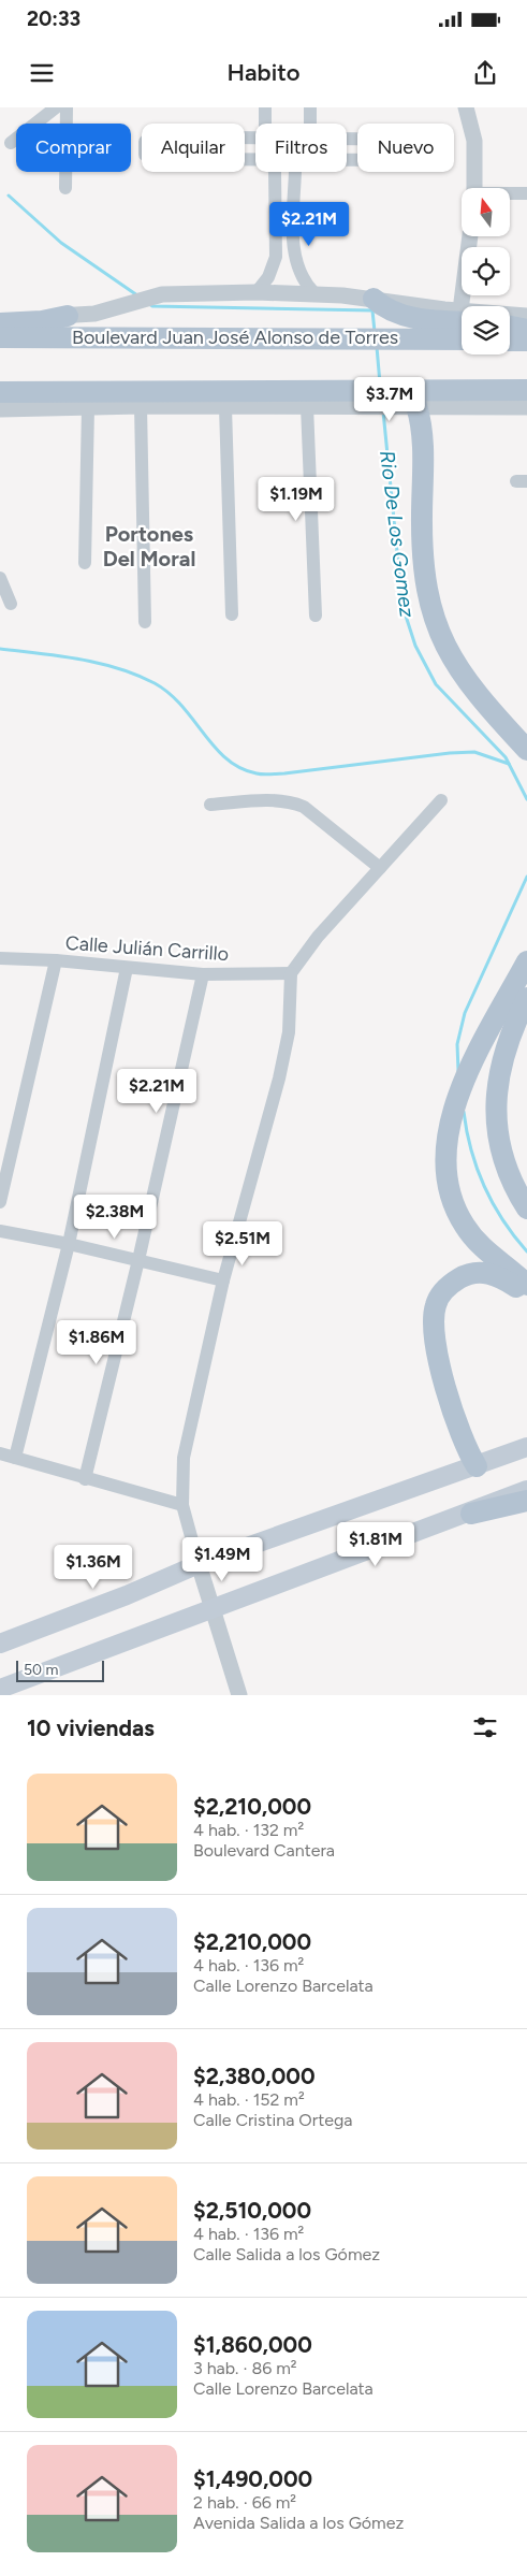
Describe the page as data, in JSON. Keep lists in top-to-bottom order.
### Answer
{
  "streets": {
    "main road": ["Boulevard Juan José Alonso de Torres"],
    "street": ["Calle Julián Carrillo"]
  },
  "districts": ["Portones Del Moral"],
  "water": ["Rio De Los Gomez"],
  "scale_bar": "50 m",
  "north": "top",
  "page": {
    "status": "20:33",
    "header": "Habito",
    "chip": [
      "Comprar",
      "Alquilar",
      "Filtros",
      "Nuevo"
    ],
    "price": [
      "$2.21M",
      "$3.7M",
      "$1.19M",
      "$2.21M",
      "$2.38M",
      "$2.51M",
      "$1.86M",
      "$1.81M",
      "$1.49M",
      "$1.36M"
    ],
    "scale": "50 m",
    "heading": "10 viviendas",
    "list": [
      {
        "name": "$2,210,000",
        "note": "4 hab. · 132 m² · Boulevard Cantera"
      },
      {
        "name": "$2,210,000",
        "note": "4 hab. · 136 m² · Calle Lorenzo Barcelata"
      },
      {
        "name": "$2,380,000",
        "note": "4 hab. · 152 m² · Calle Cristina Ortega"
      },
      {
        "name": "$2,510,000",
        "note": "4 hab. · 136 m² · Calle Salida a los Gómez"
      },
      {
        "name": "$1,860,000",
        "note": "3 hab. · 86 m² · Calle Lorenzo Barcelata"
      },
      {
        "name": "$1,490,000",
        "note": "2 hab. · 66 m² · Avenida Salida a los Gómez"
      }
    ]
  }
}
